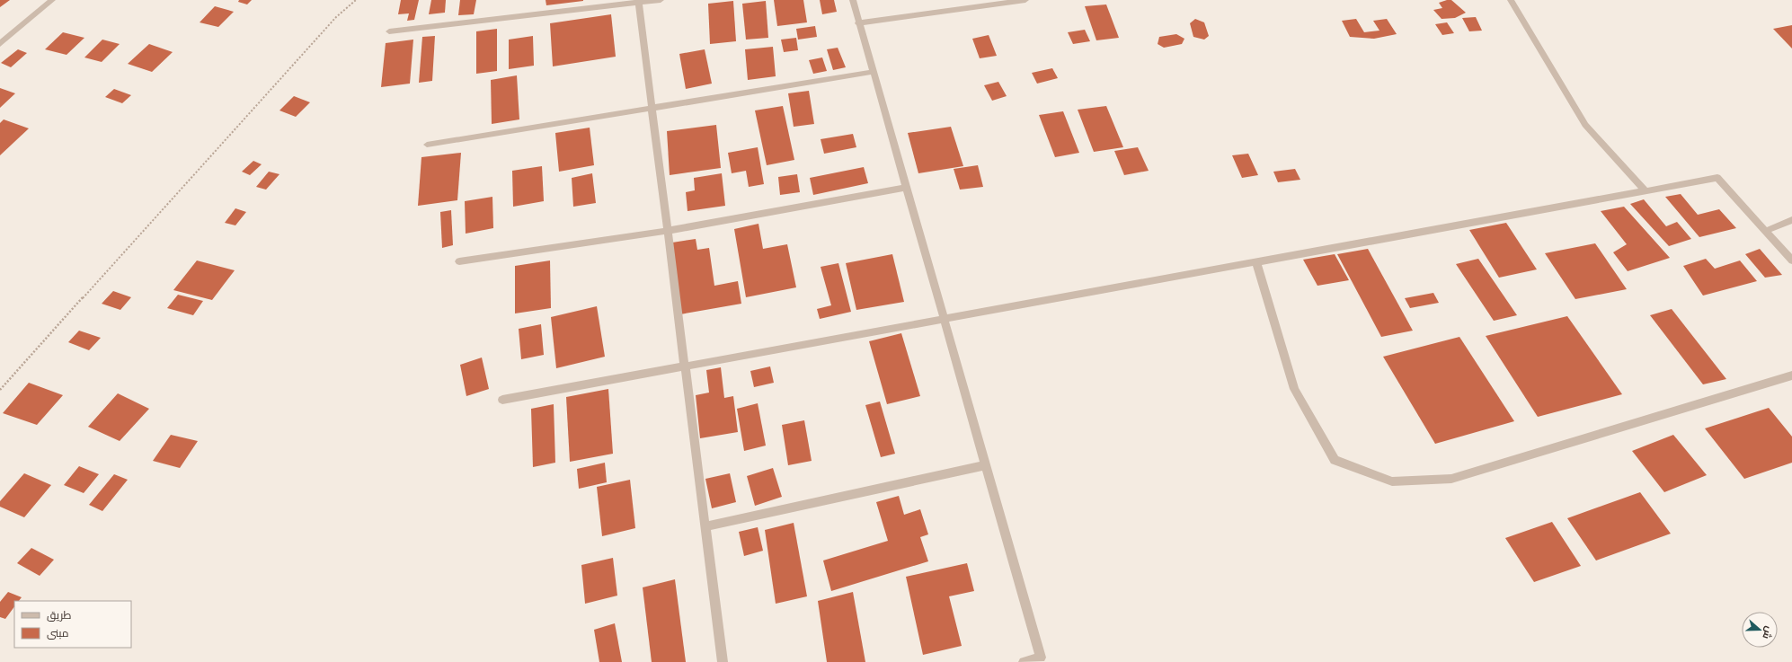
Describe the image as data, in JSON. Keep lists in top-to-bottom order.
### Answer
{
  "legend": ["طريق", "مبنى"],
  "north": "right"
}
